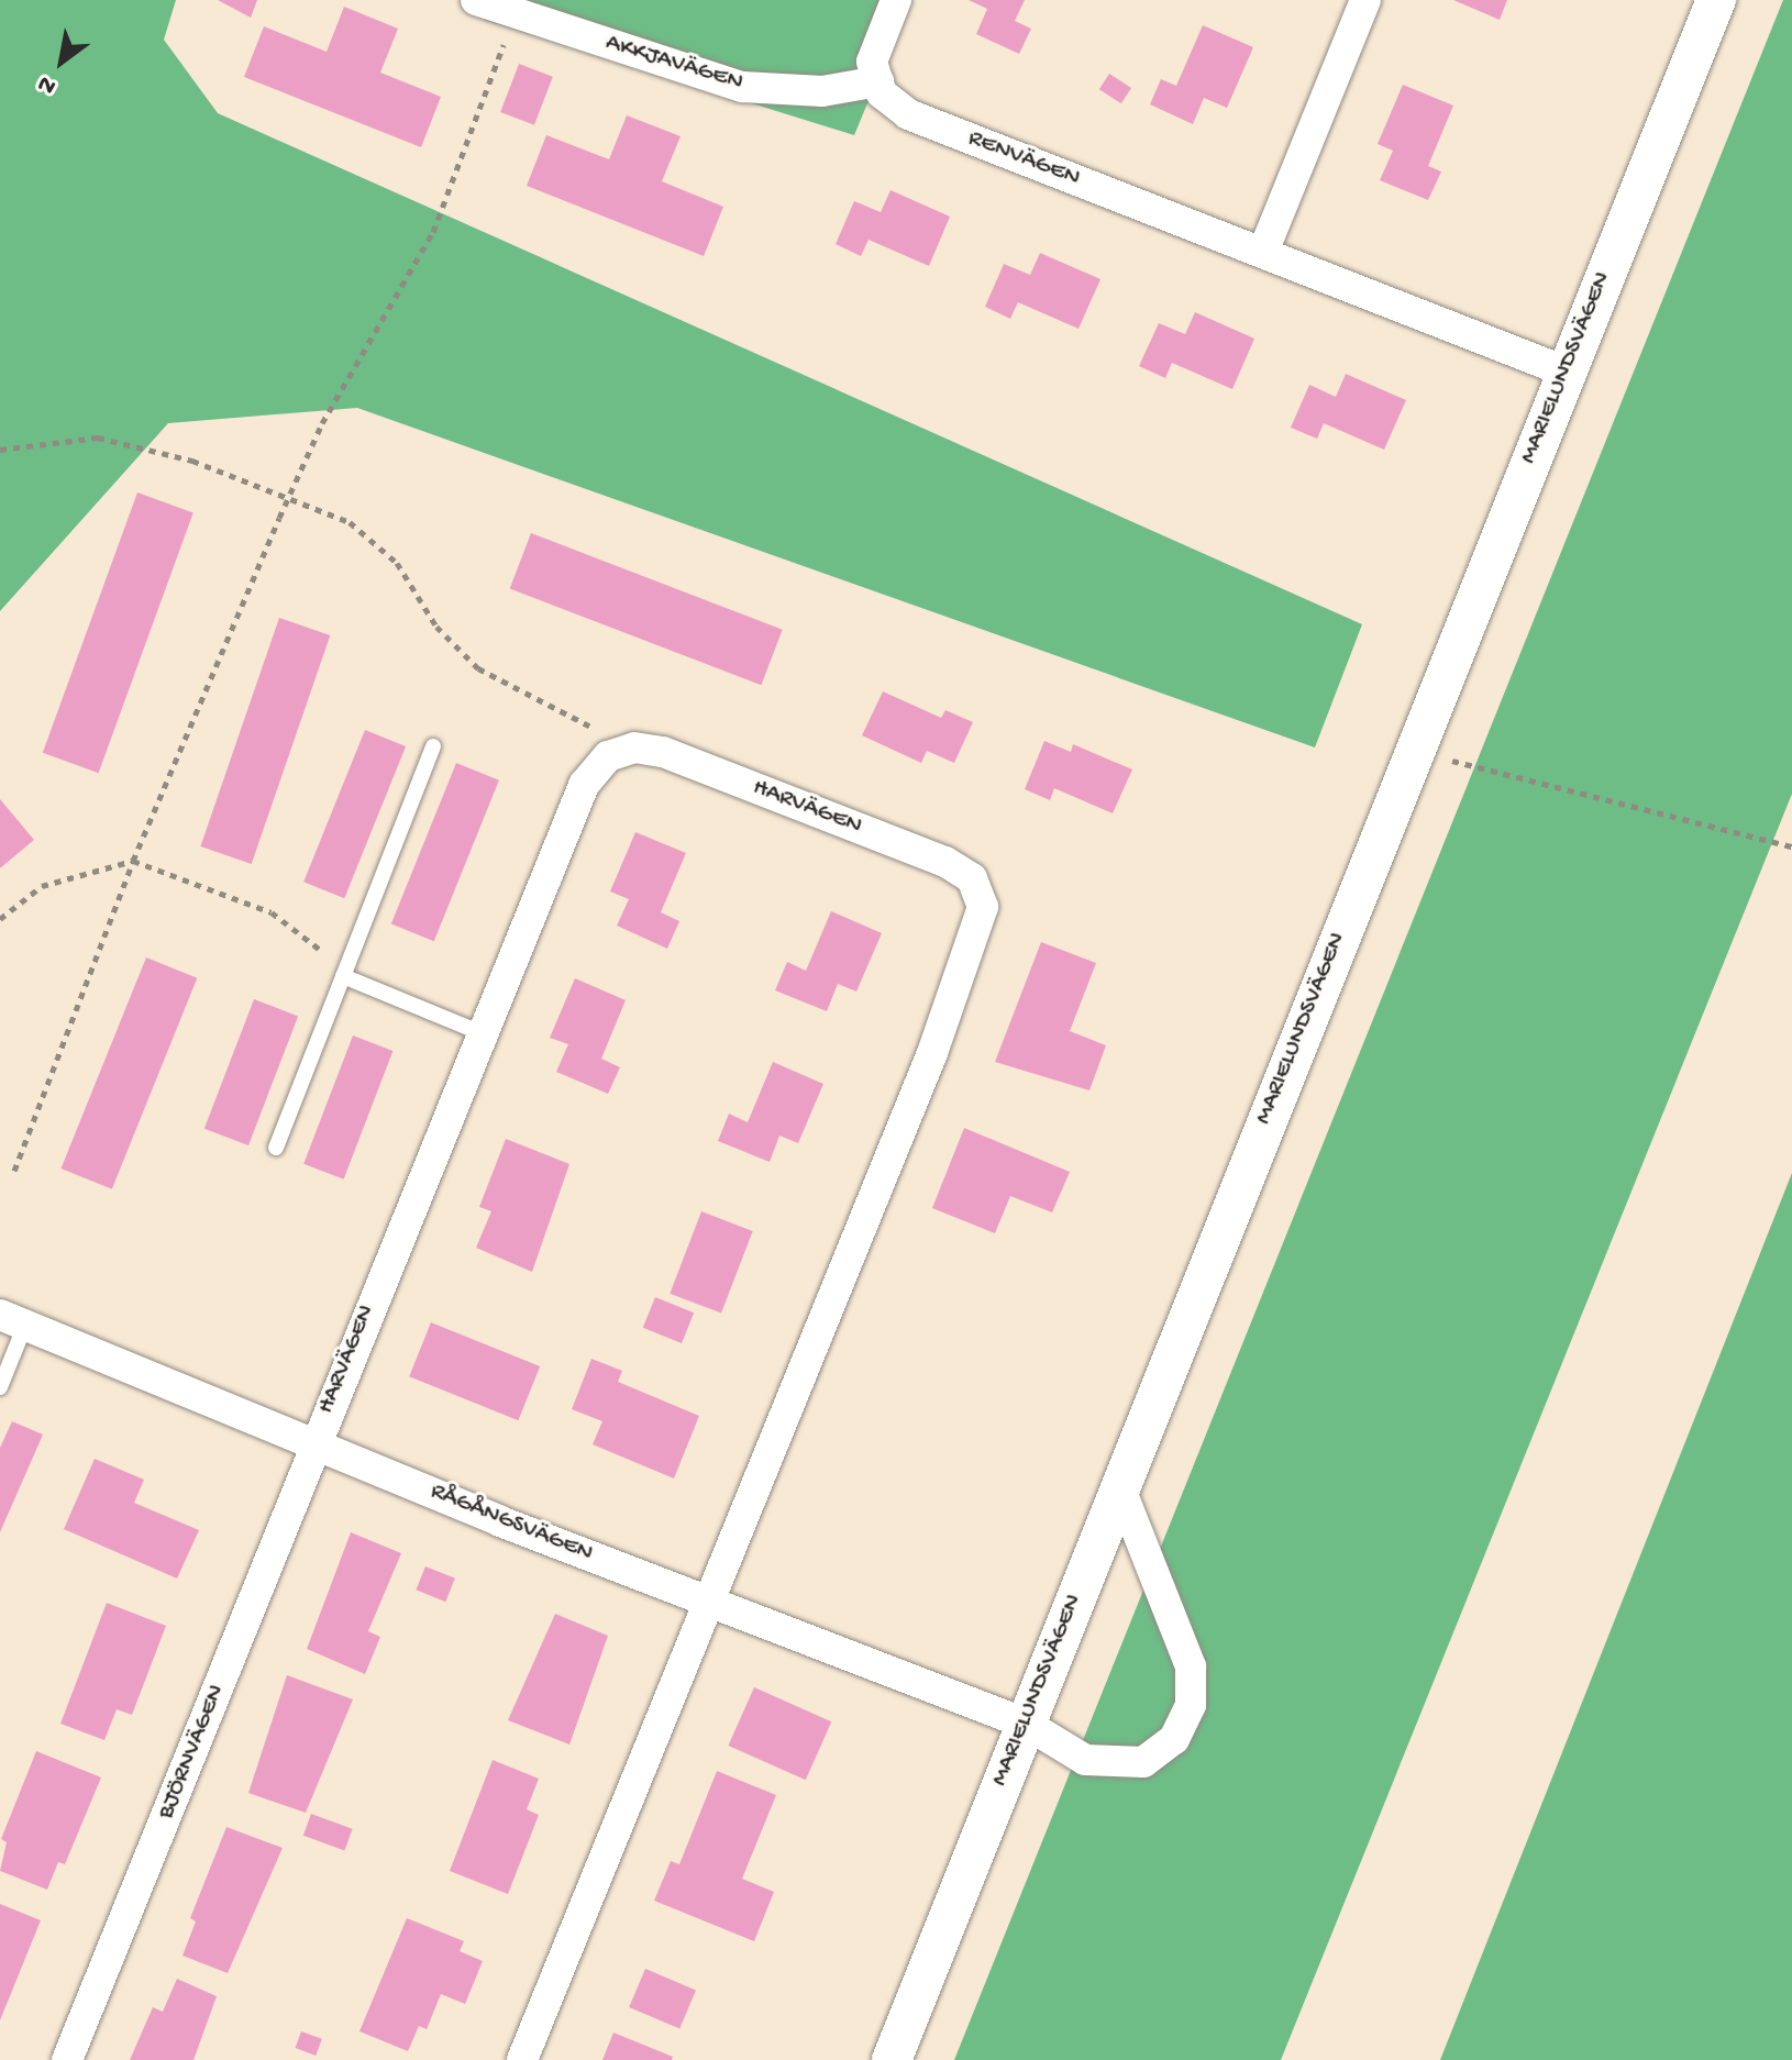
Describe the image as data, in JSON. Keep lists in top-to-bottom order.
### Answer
{
  "streets": {
    "street": [
      "AKKJAVÄGEN",
      "RENVÄGEN",
      "MARIELUNDSVÄGEN",
      "HARVÄGEN",
      "RÅGÅNGSVÄGEN",
      "BJÖRNVÄGEN"
    ]
  },
  "crossings": [
    ["AKKJAVÄGEN", "RENVÄGEN"],
    ["RENVÄGEN", "MARIELUNDSVÄGEN"],
    ["MARIELUNDSVÄGEN", "RÅGÅNGSVÄGEN"],
    ["HARVÄGEN", "RÅGÅNGSVÄGEN"],
    ["HARVÄGEN", "BJÖRNVÄGEN"],
    ["RÅGÅNGSVÄGEN", "BJÖRNVÄGEN"]
  ],
  "north": "bottom left"
}
